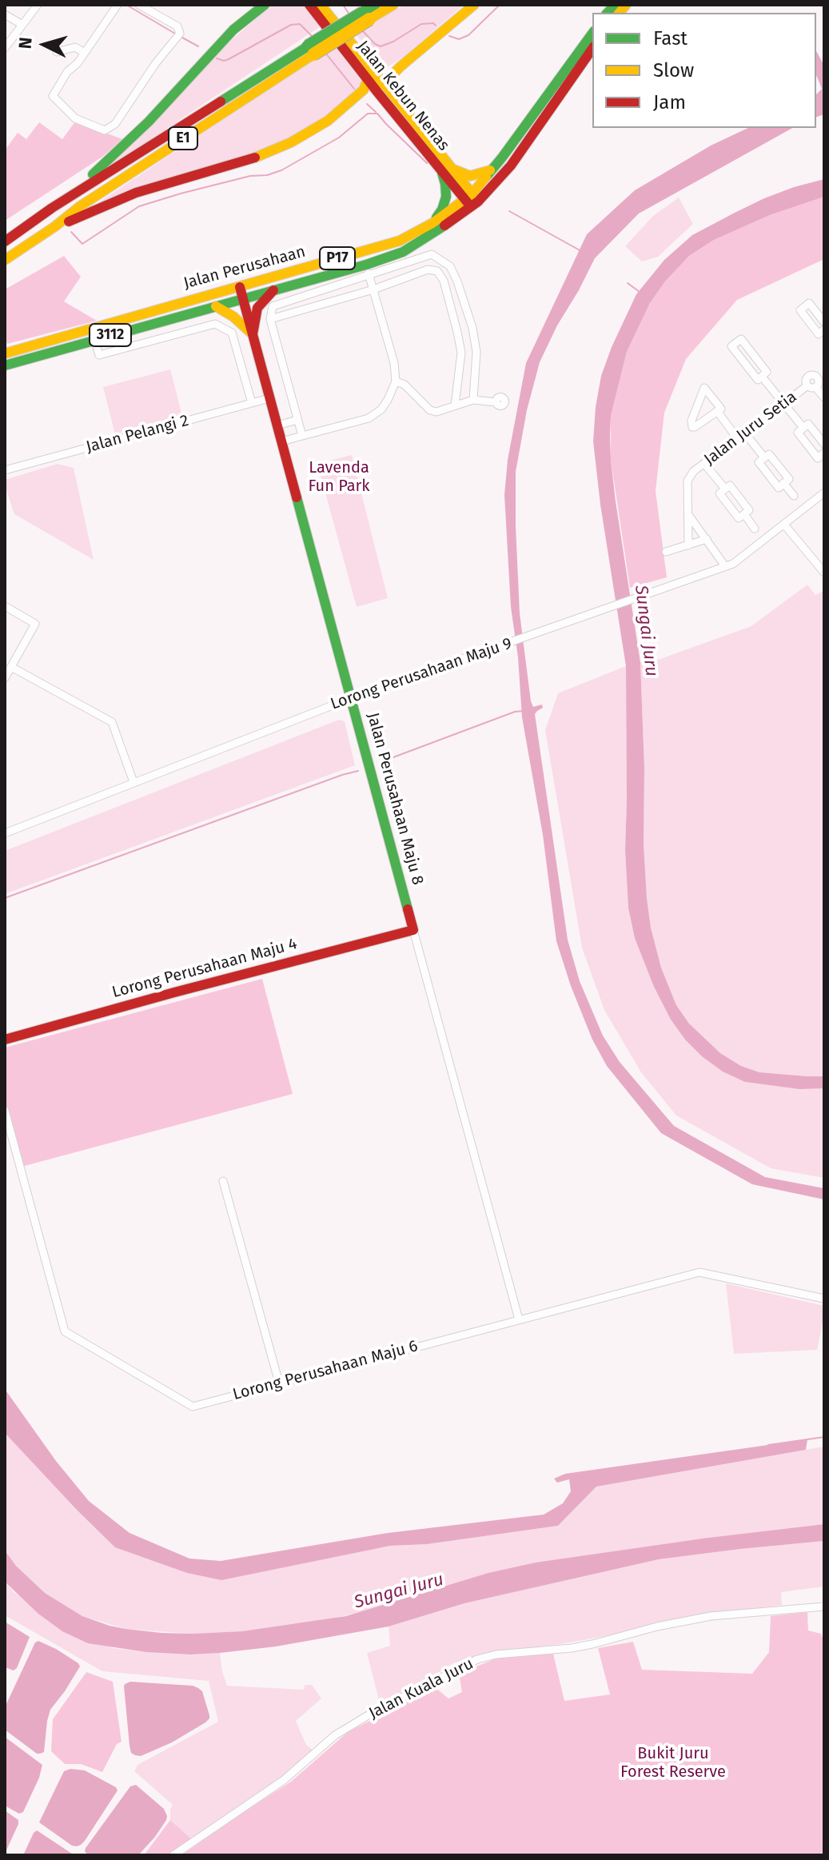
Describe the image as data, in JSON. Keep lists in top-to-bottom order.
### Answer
{
  "streets": {
    "main road": [
      "Jalan Kebun Nenas",
      "E1",
      "P17",
      "Jalan Perusahaan",
      "3112",
      "Jalan Perusahaan Maju 8",
      "Lorong Perusahaan Maju 4"
    ],
    "street": [
      "Jalan Juru Setia",
      "Jalan Pelangi 2",
      "Lorong Perusahaan Maju 9",
      "Lorong Perusahaan Maju 6",
      "Jalan Kuala Juru"
    ]
  },
  "crossings": [
    ["Jalan Kebun Nenas", "Jalan Perusahaan"],
    ["Jalan Perusahaan", "Jalan Perusahaan Maju 8"],
    ["Jalan Pelangi 2", "Jalan Perusahaan Maju 8"],
    ["Lorong Perusahaan Maju 9", "Jalan Perusahaan Maju 8"],
    ["Jalan Perusahaan Maju 8", "Lorong Perusahaan Maju 4"],
    ["Jalan Perusahaan Maju 8", "Lorong Perusahaan Maju 6"]
  ],
  "water": ["Sungai Juru"],
  "parks": ["Lavenda Fun Park", "Bukit Juru Forest Reserve"],
  "legend": ["Fast", "Slow", "Jam"],
  "north": "left"
}
